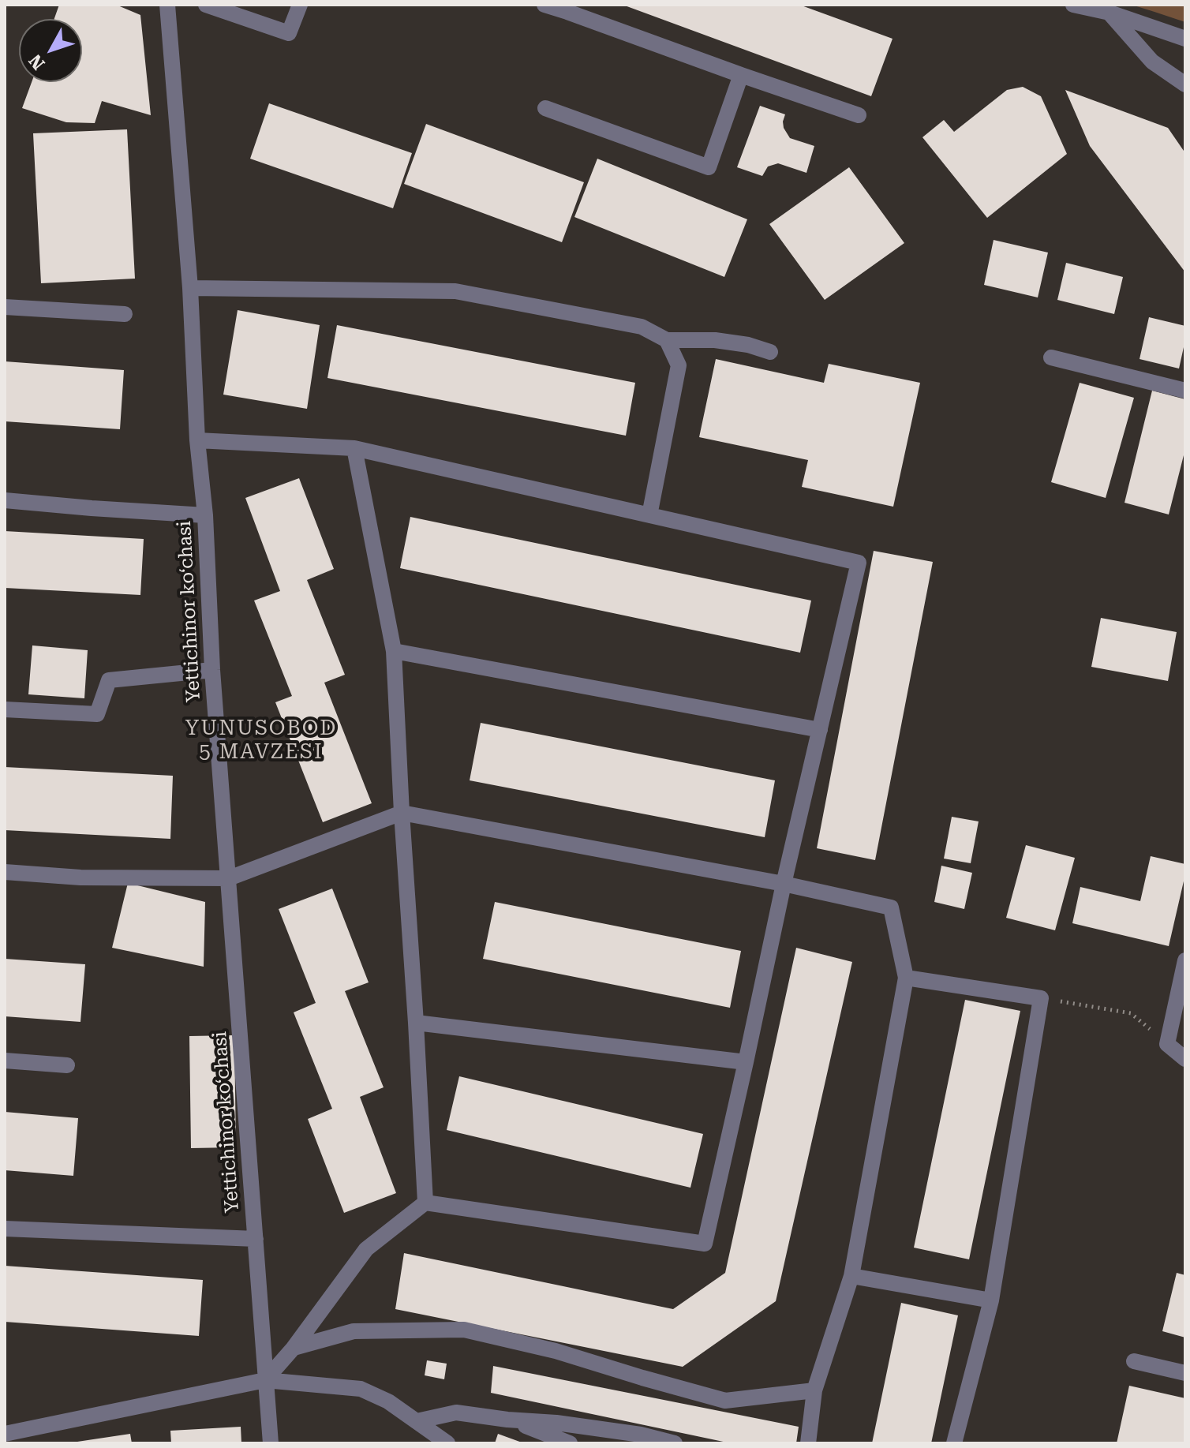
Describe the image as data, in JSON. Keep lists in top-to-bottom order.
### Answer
{
  "streets": {
    "street": ["Yettichinor ko‘chasi"]
  },
  "districts": ["YUNUSOBOD 5 MAVZESI"],
  "north": "bottom left"
}
